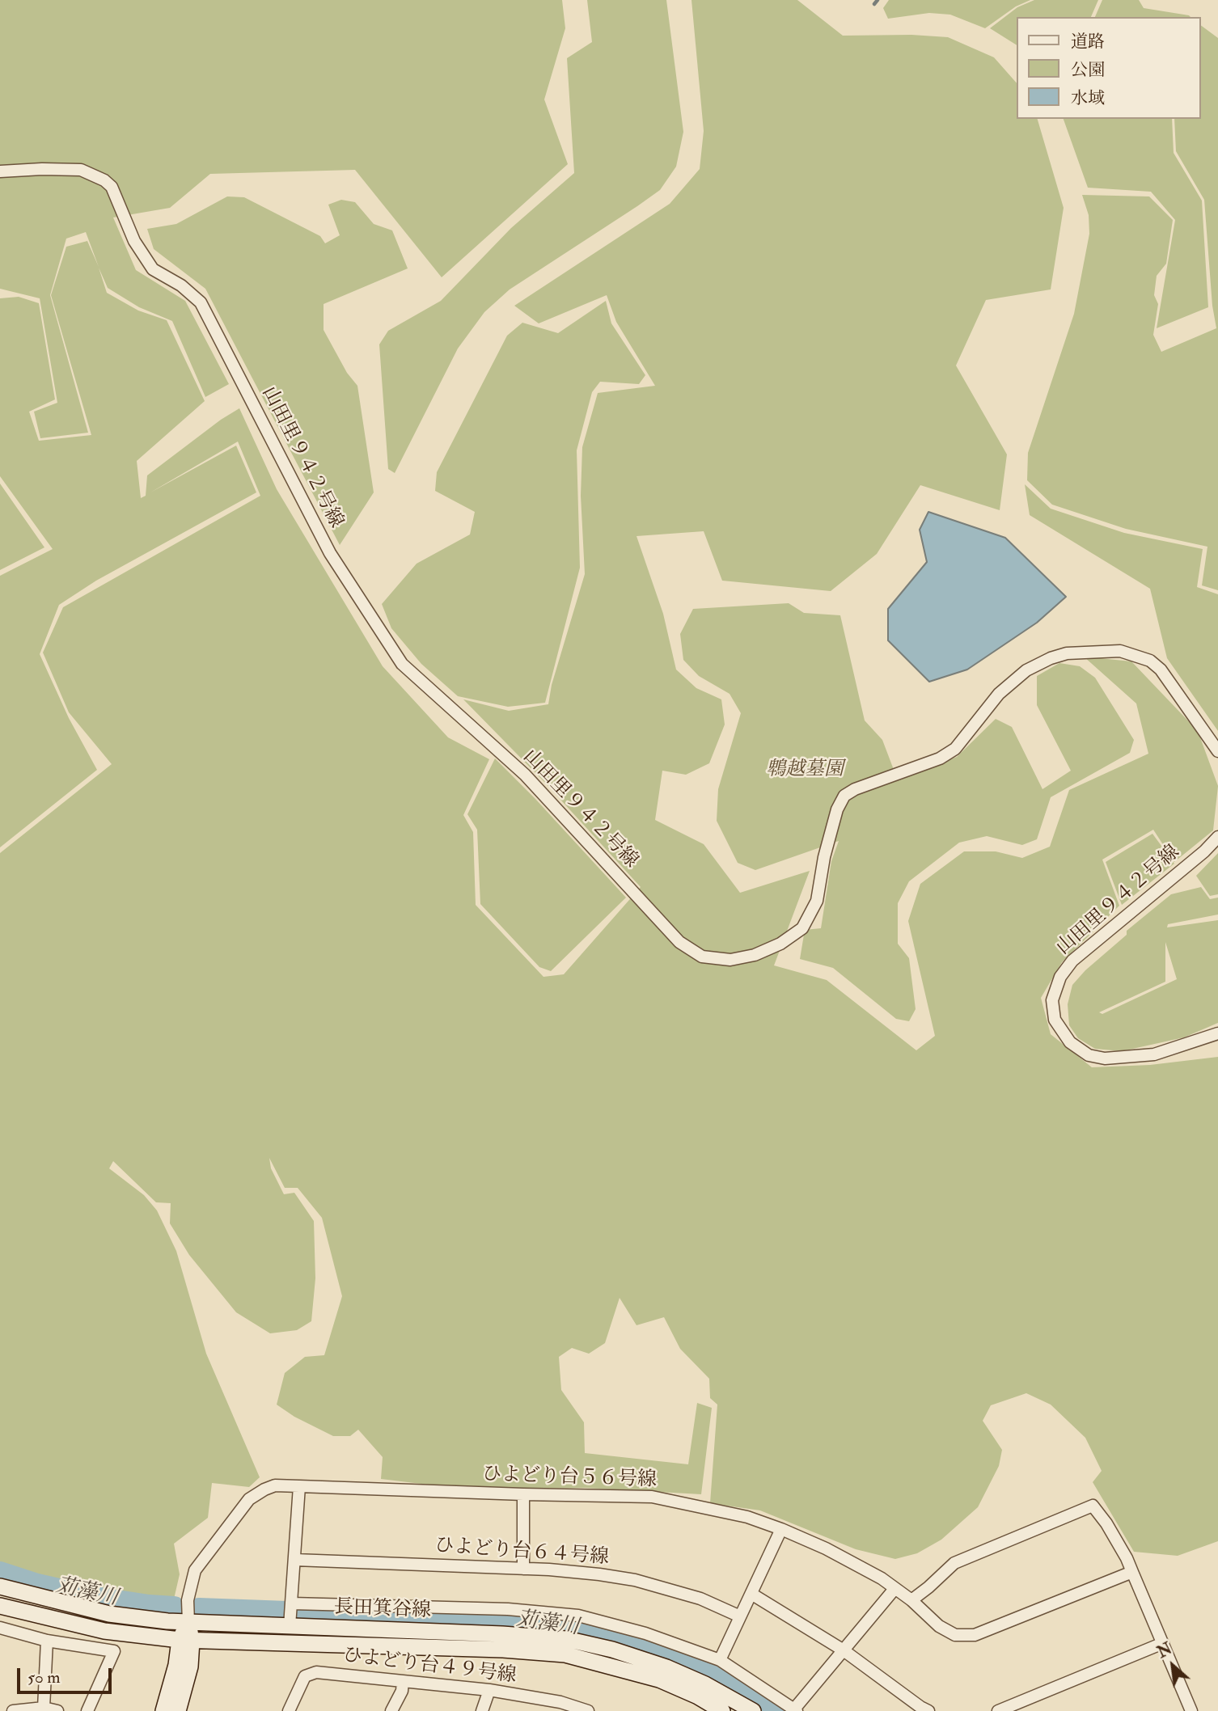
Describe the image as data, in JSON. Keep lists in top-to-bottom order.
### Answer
{
  "streets": {
    "street": [
      "山田里９４２号線",
      "ひよどり台５６号線",
      "ひよどり台６４号線",
      "長田箕谷線",
      "ひよどり台４９号線"
    ]
  },
  "crossings": [
    ["ひよどり台５６号線", "長田箕谷線"]
  ],
  "water": ["苅藻川"],
  "parks": ["鵯越墓園"],
  "legend": ["道路", "公園", "水域"],
  "scale_bar": "50 m",
  "north": "top left"
}
